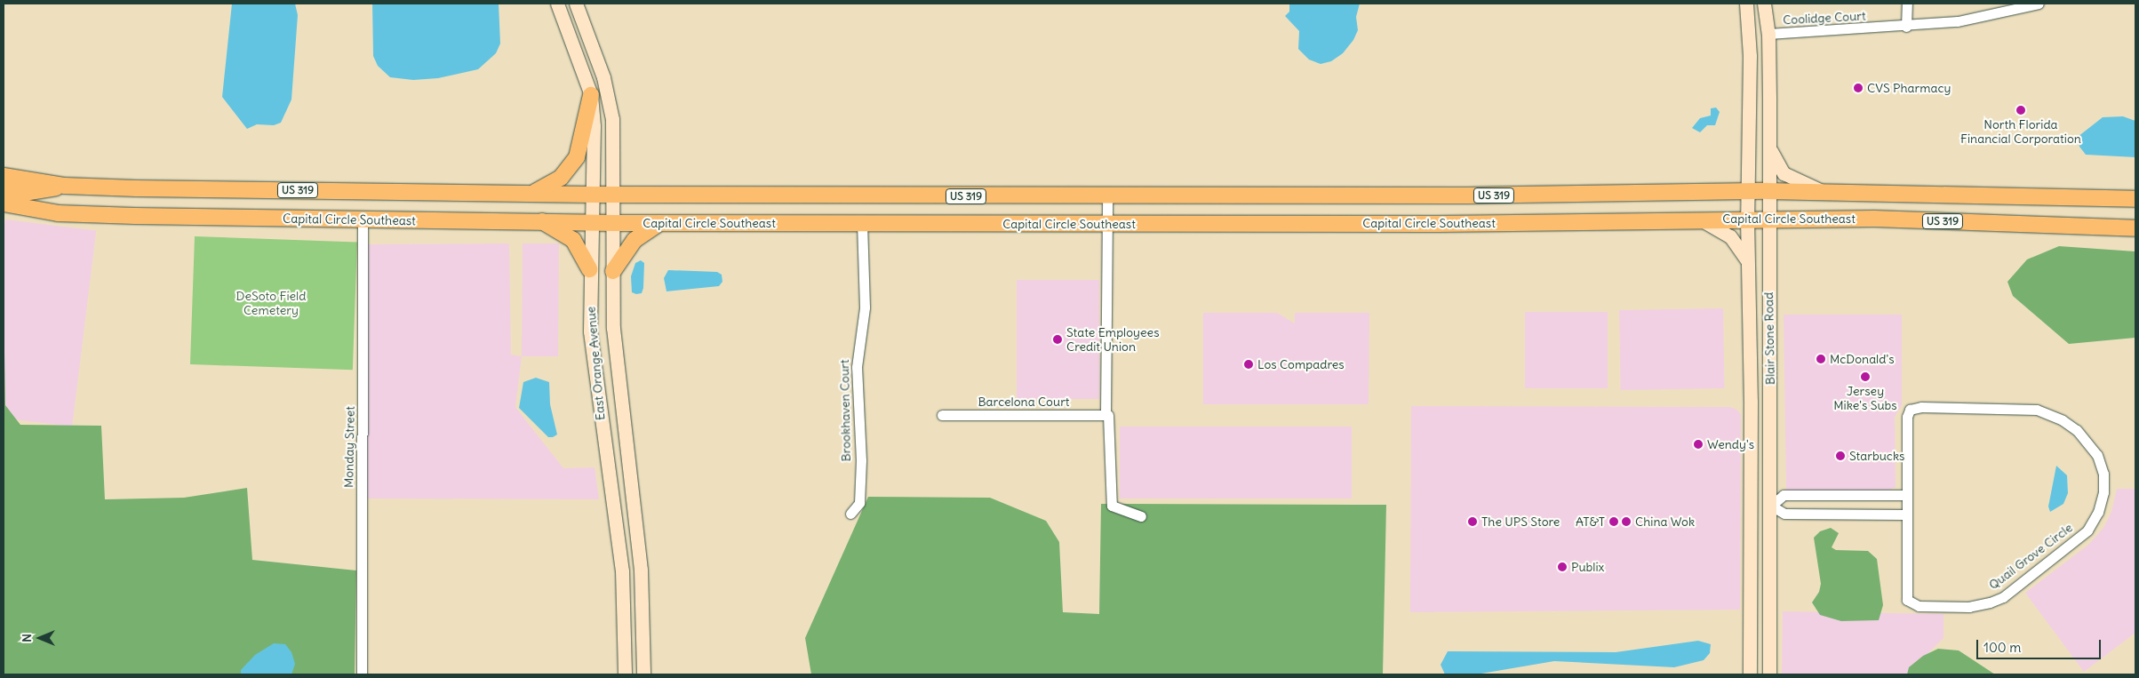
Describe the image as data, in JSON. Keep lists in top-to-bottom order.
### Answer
{
  "streets": {
    "main road": ["US 319", "Capital Circle Southeast"],
    "street": [
      "Coolidge Court",
      "Blair Stone Road",
      "East Orange Avenue",
      "Barcelona Court",
      "Brookhaven Court",
      "Monday Street",
      "Quail Grove Circle"
    ]
  },
  "crossings": [
    ["Coolidge Court", "Blair Stone Road"],
    ["Capital Circle Southeast", "Blair Stone Road"],
    ["Capital Circle Southeast", "East Orange Avenue"],
    ["Capital Circle Southeast", "Brookhaven Court"],
    ["Capital Circle Southeast", "Monday Street"]
  ],
  "parks": ["DeSoto Field Cemetery"],
  "places": [
    "CVS Pharmacy",
    "North Florida Financial Corporation",
    "State Employees Credit Union",
    "McDonald's",
    "Los Compadres",
    "Jersey Mike's Subs",
    "Wendy's",
    "Starbucks",
    "The UPS Store",
    "AT&T",
    "China Wok",
    "Publix"
  ],
  "scale_bar": "100 m",
  "north": "left"
}
